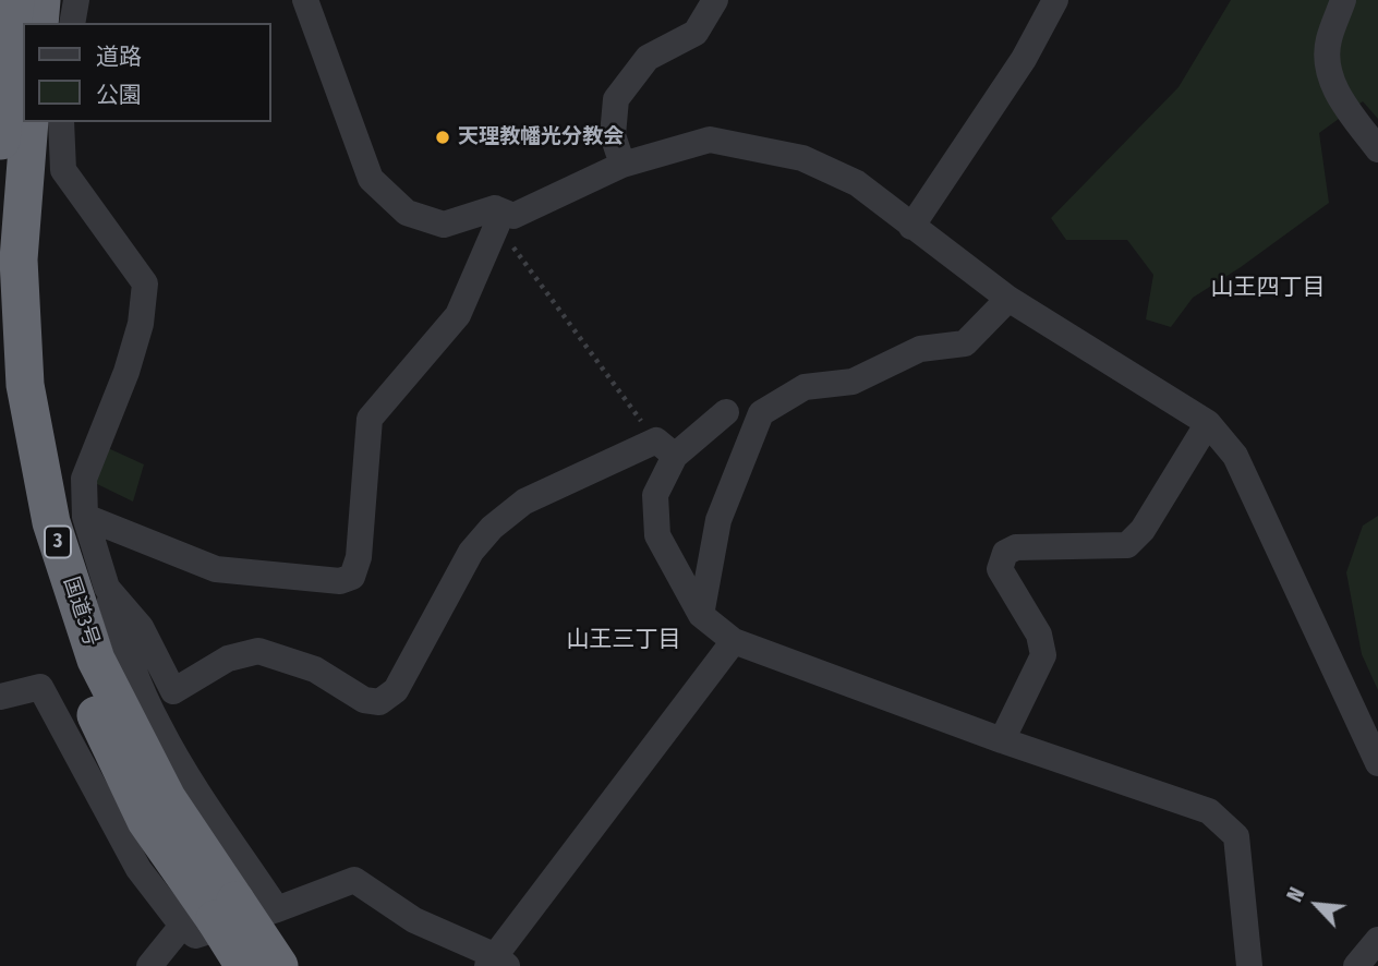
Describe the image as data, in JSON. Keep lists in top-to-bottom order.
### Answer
{
  "streets": {
    "highway": ["3", "国道3号"]
  },
  "districts": ["山王四丁目", "山王三丁目"],
  "places": ["天理教幡光分教会"],
  "legend": ["道路", "公園"],
  "north": "top left"
}
